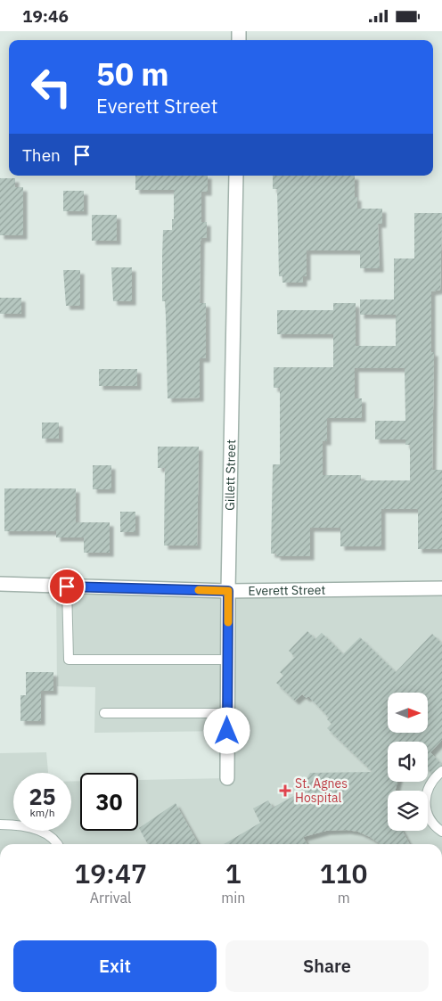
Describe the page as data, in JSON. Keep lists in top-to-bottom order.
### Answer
{
  "streets": {
    "street": ["Gillett Street", "Everett Street"]
  },
  "crossings": [
    ["Gillett Street", "Everett Street"]
  ],
  "places": {
    "health": ["St. Agnes Hospital"]
  },
  "north": "right",
  "page": {
    "status": "19:46",
    "turn": ["50 m", "Everett Street"],
    "then": "Then",
    "speed": "25 km/h",
    "limit": "30",
    "eta": [
      "19:47",
      "Arrival",
      "1",
      "min",
      "110",
      "m"
    ],
    "buttons": ["Exit", "Share"]
  }
}
